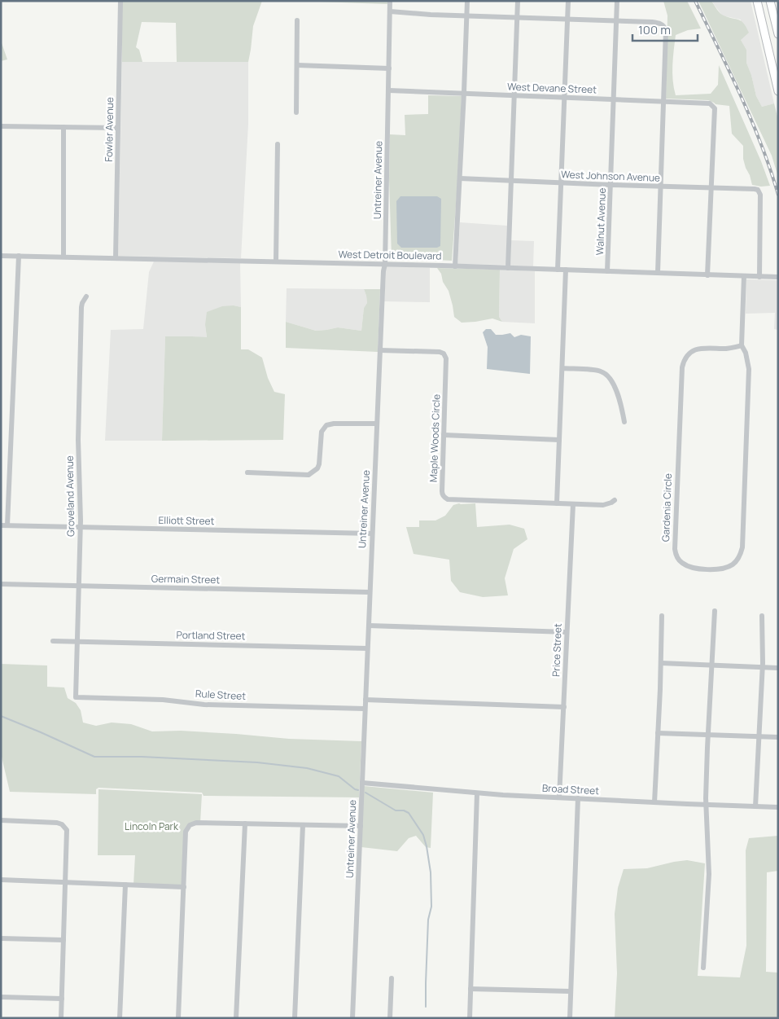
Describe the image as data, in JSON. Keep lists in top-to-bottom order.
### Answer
{
  "streets": {
    "street": [
      "West Devane Street",
      "Fowler Avenue",
      "West Johnson Avenue",
      "Untreiner Avenue",
      "Walnut Avenue",
      "West Detroit Boulevard",
      "Maple Woods Circle",
      "Groveland Avenue",
      "Gardenia Circle",
      "Elliott Street",
      "Germain Street",
      "Portland Street",
      "Price Street",
      "Rule Street",
      "Broad Street"
    ]
  },
  "crossings": [
    ["West Devane Street", "West Johnson Avenue"],
    ["West Devane Street", "Untreiner Avenue"],
    ["West Devane Street", "Walnut Avenue"],
    ["Fowler Avenue", "West Detroit Boulevard"],
    ["West Johnson Avenue", "Walnut Avenue"],
    ["West Johnson Avenue", "West Detroit Boulevard"],
    ["Untreiner Avenue", "West Detroit Boulevard"],
    ["Untreiner Avenue", "Maple Woods Circle"],
    ["Untreiner Avenue", "Elliott Street"],
    ["Untreiner Avenue", "Germain Street"],
    ["Untreiner Avenue", "Portland Street"],
    ["Untreiner Avenue", "Rule Street"],
    ["Untreiner Avenue", "Broad Street"],
    ["Walnut Avenue", "West Detroit Boulevard"],
    ["West Detroit Boulevard", "Gardenia Circle"],
    ["Maple Woods Circle", "Price Street"],
    ["Groveland Avenue", "Elliott Street"],
    ["Groveland Avenue", "Germain Street"],
    ["Groveland Avenue", "Portland Street"],
    ["Groveland Avenue", "Rule Street"],
    ["Price Street", "Broad Street"]
  ],
  "parks": ["Lincoln Park"],
  "scale_bar": "100 m"
}
